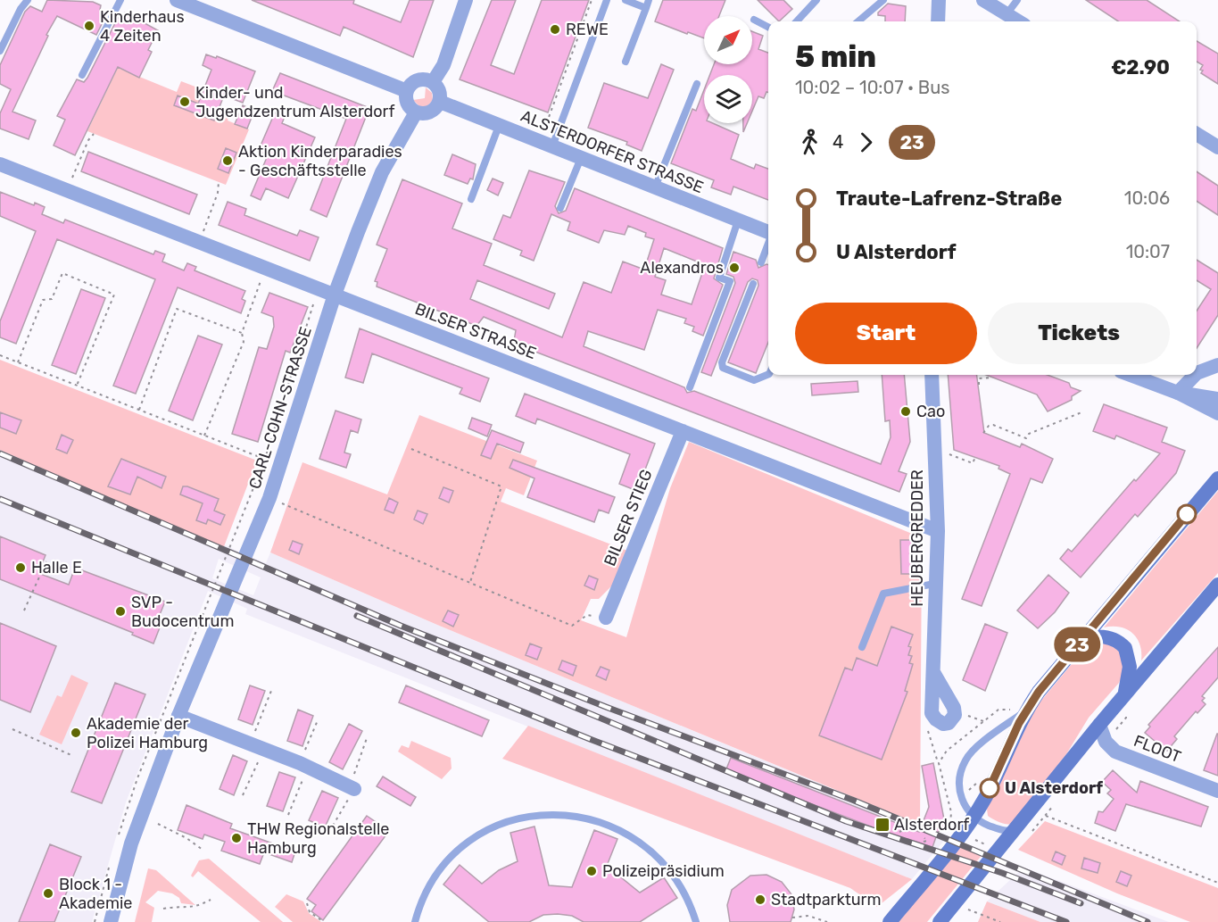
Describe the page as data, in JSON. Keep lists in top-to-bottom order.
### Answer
{
  "streets": {
    "street": [
      "ALSTERDORFER STRASSE",
      "BILSER STRASSE",
      "CARL-COHN-STRASSE",
      "BILSER STIEG",
      "HEUBERGREDDER",
      "FLOOT"
    ]
  },
  "crossings": [
    ["ALSTERDORFER STRASSE", "CARL-COHN-STRASSE"],
    ["BILSER STRASSE", "CARL-COHN-STRASSE"],
    ["BILSER STRASSE", "BILSER STIEG"],
    ["BILSER STRASSE", "HEUBERGREDDER"]
  ],
  "places": {
    "other": [
      "Kinderhaus 4 Zeiten",
      "REWE",
      "Kinder- und Jugendzentrum Alsterdorf",
      "Aktion Kinderparadies - Geschäftsstelle",
      "Alexandros",
      "Cao",
      "Halle E",
      "SVP - Budocentrum",
      "Akademie der Polizei Hamburg",
      "U Alsterdorf",
      "THW Regionalstelle Hamburg",
      "Polizeipräsidium",
      "Block 1 - Akademie",
      "Stadtparkturm"
    ],
    "transit": ["Alsterdorf"]
  },
  "lines": ["bus line 23"],
  "north": "top right",
  "page": {
    "on_map": "23",
    "heading": ["5 min", "10:02 – 10:07 · Bus", "€2.90"],
    "legs": ["4", "23"],
    "list": [
      {
        "name": "Traute-Lafrenz-Straße",
        "value": "10:06"
      },
      {
        "name": "U Alsterdorf",
        "value": "10:07"
      }
    ],
    "buttons": ["Start", "Tickets"]
  }
}
